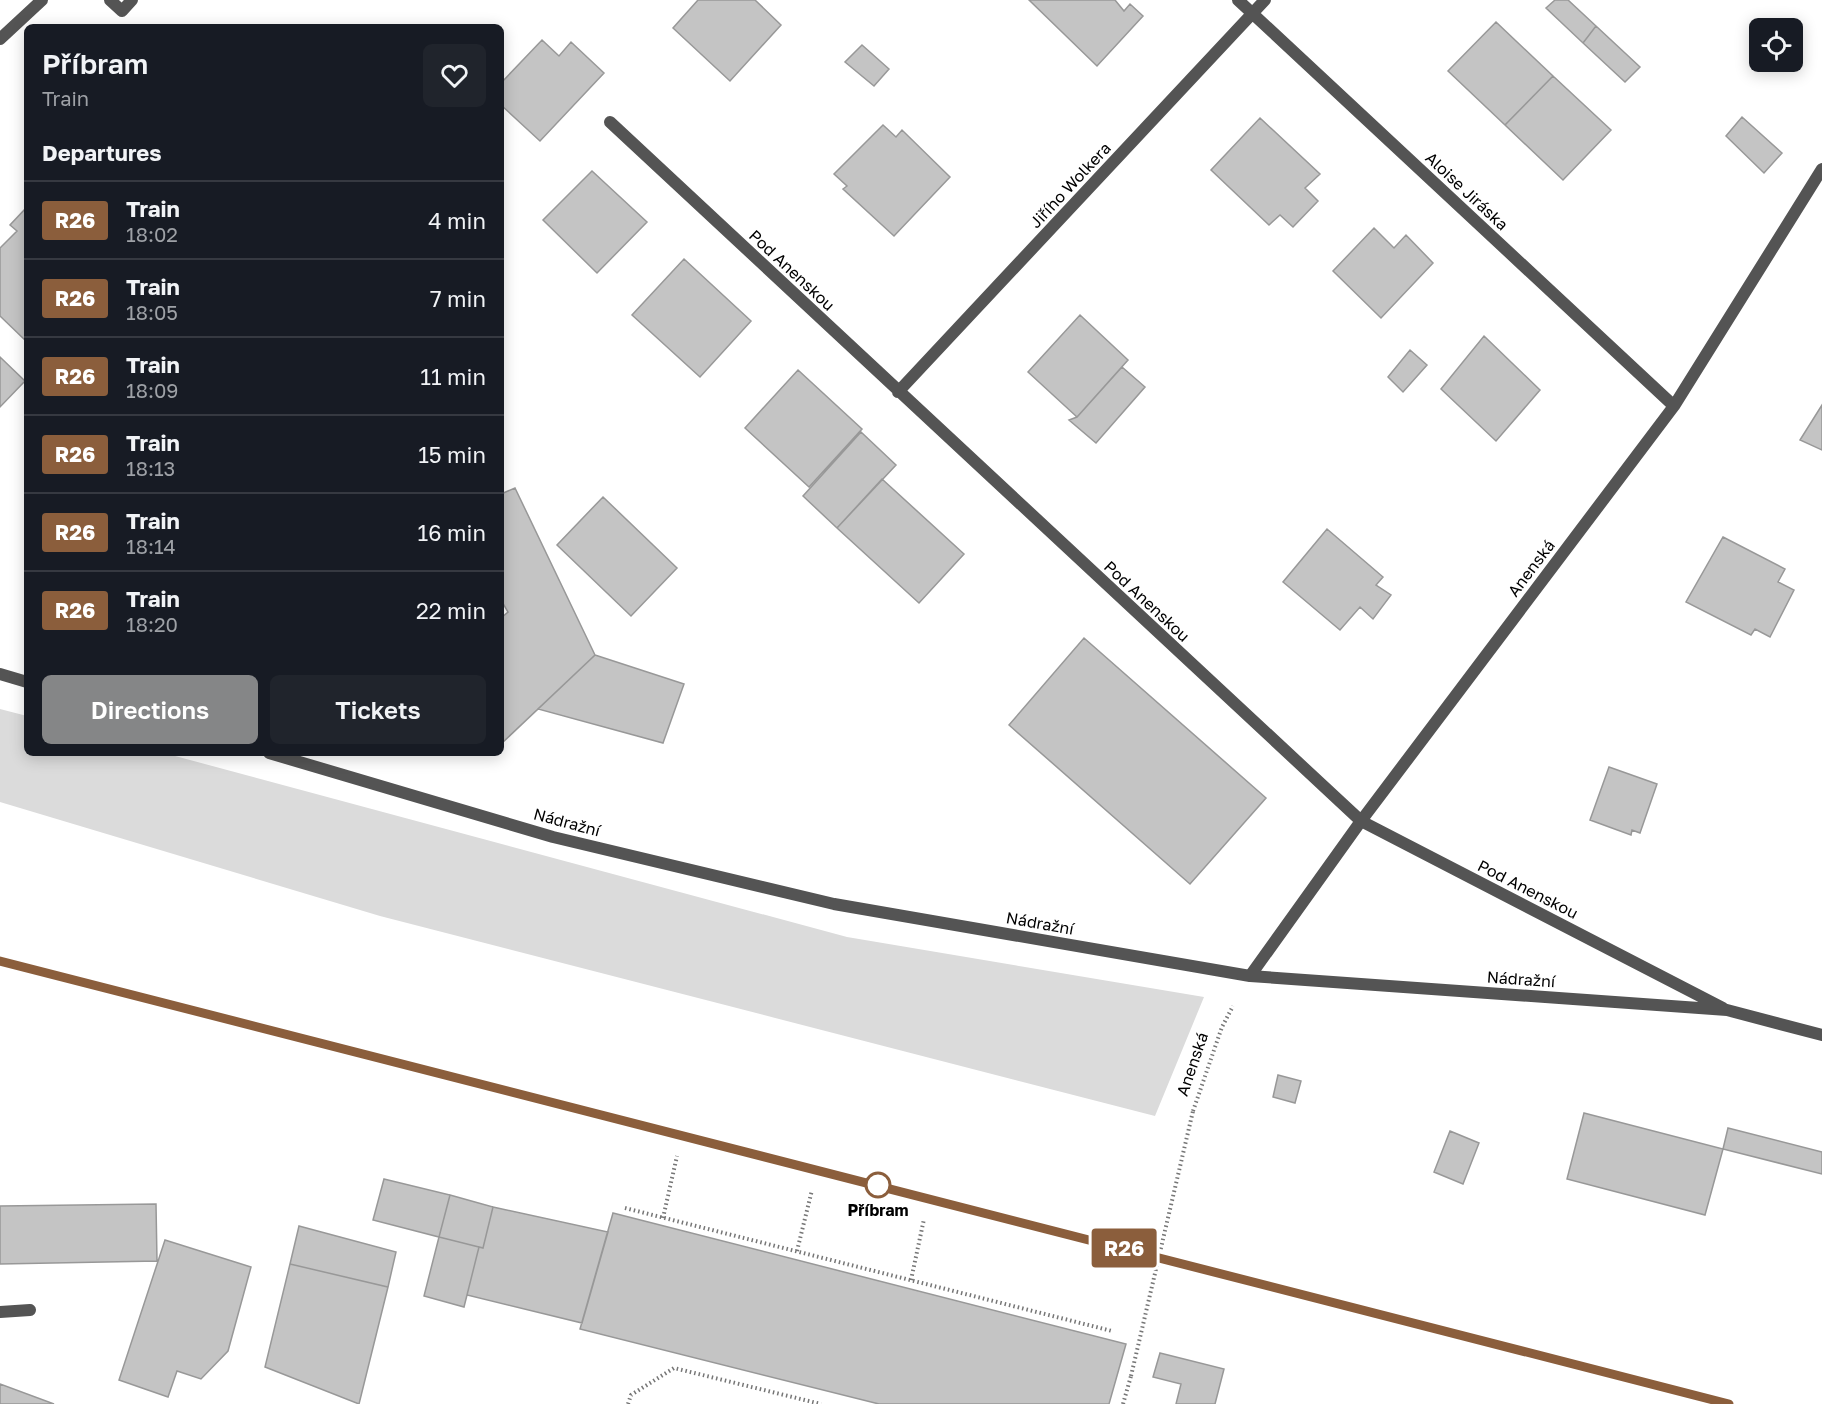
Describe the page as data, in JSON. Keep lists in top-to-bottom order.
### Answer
{
  "streets": {
    "street": [
      "Jiřího Wolkera",
      "Aloise Jiráska",
      "Pod Anenskou",
      "Anenská",
      "Nádražní"
    ]
  },
  "crossings": [
    ["Jiřího Wolkera", "Aloise Jiráska"],
    ["Jiřího Wolkera", "Pod Anenskou"],
    ["Aloise Jiráska", "Anenská"],
    ["Pod Anenskou", "Anenská"],
    ["Pod Anenskou", "Nádražní"],
    ["Anenská", "Nádražní"]
  ],
  "places": ["Příbram"],
  "page": {
    "on_map": "R26",
    "heading": [
      ["Příbram", "Train"],
      "Departures"
    ],
    "list": [
      {
        "mark": "R26",
        "name": "Train",
        "note": "18:02",
        "value": "4 min"
      },
      {
        "mark": "R26",
        "name": "Train",
        "note": "18:05",
        "value": "7 min"
      },
      {
        "mark": "R26",
        "name": "Train",
        "note": "18:09",
        "value": "11 min"
      },
      {
        "mark": "R26",
        "name": "Train",
        "note": "18:13",
        "value": "15 min"
      },
      {
        "mark": "R26",
        "name": "Train",
        "note": "18:14",
        "value": "16 min"
      },
      {
        "mark": "R26",
        "name": "Train",
        "note": "18:20",
        "value": "22 min"
      }
    ],
    "buttons": ["Directions", "Tickets"]
  }
}
